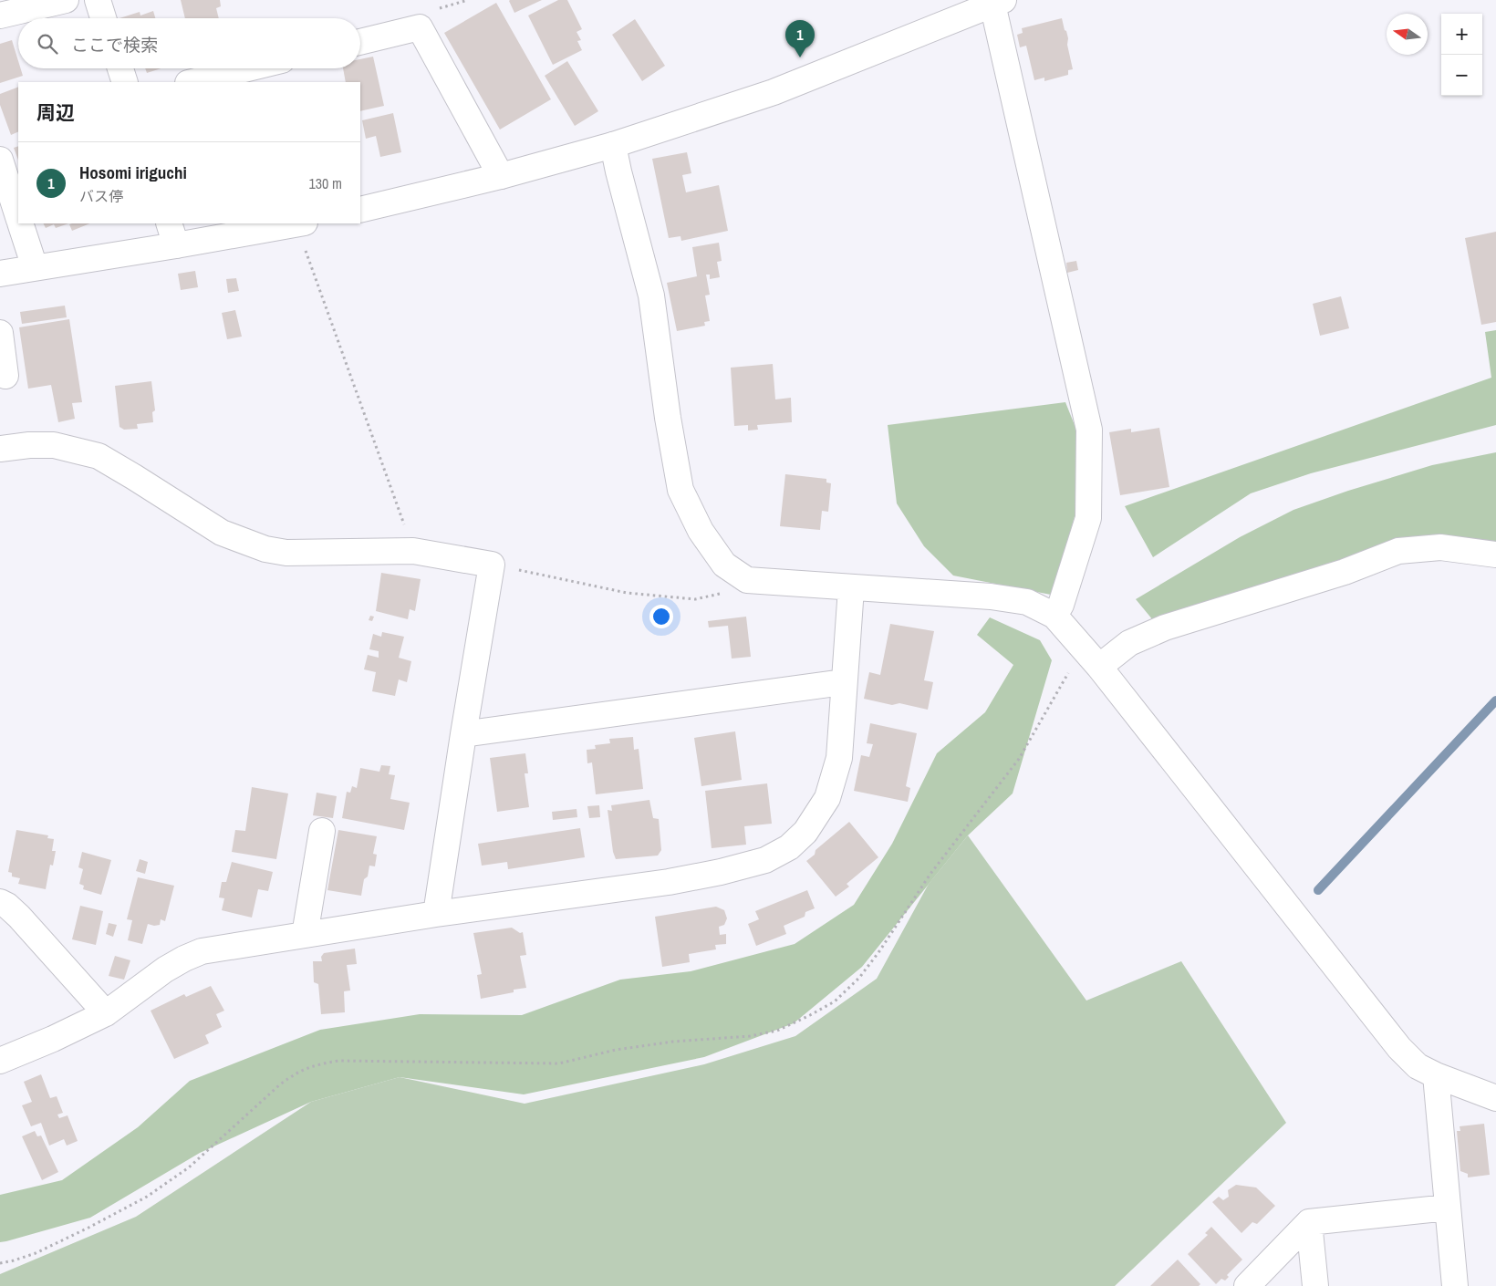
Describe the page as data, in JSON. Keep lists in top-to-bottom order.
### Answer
{
  "north": "left",
  "page": {
    "map_buttons": ["+", "−"],
    "search": "ここで検索",
    "pins": "1",
    "heading": "周辺",
    "list": [
      {
        "mark": "1",
        "name": "Hosomi iriguchi",
        "note": "バス停",
        "value": "130 m"
      }
    ]
  }
}
